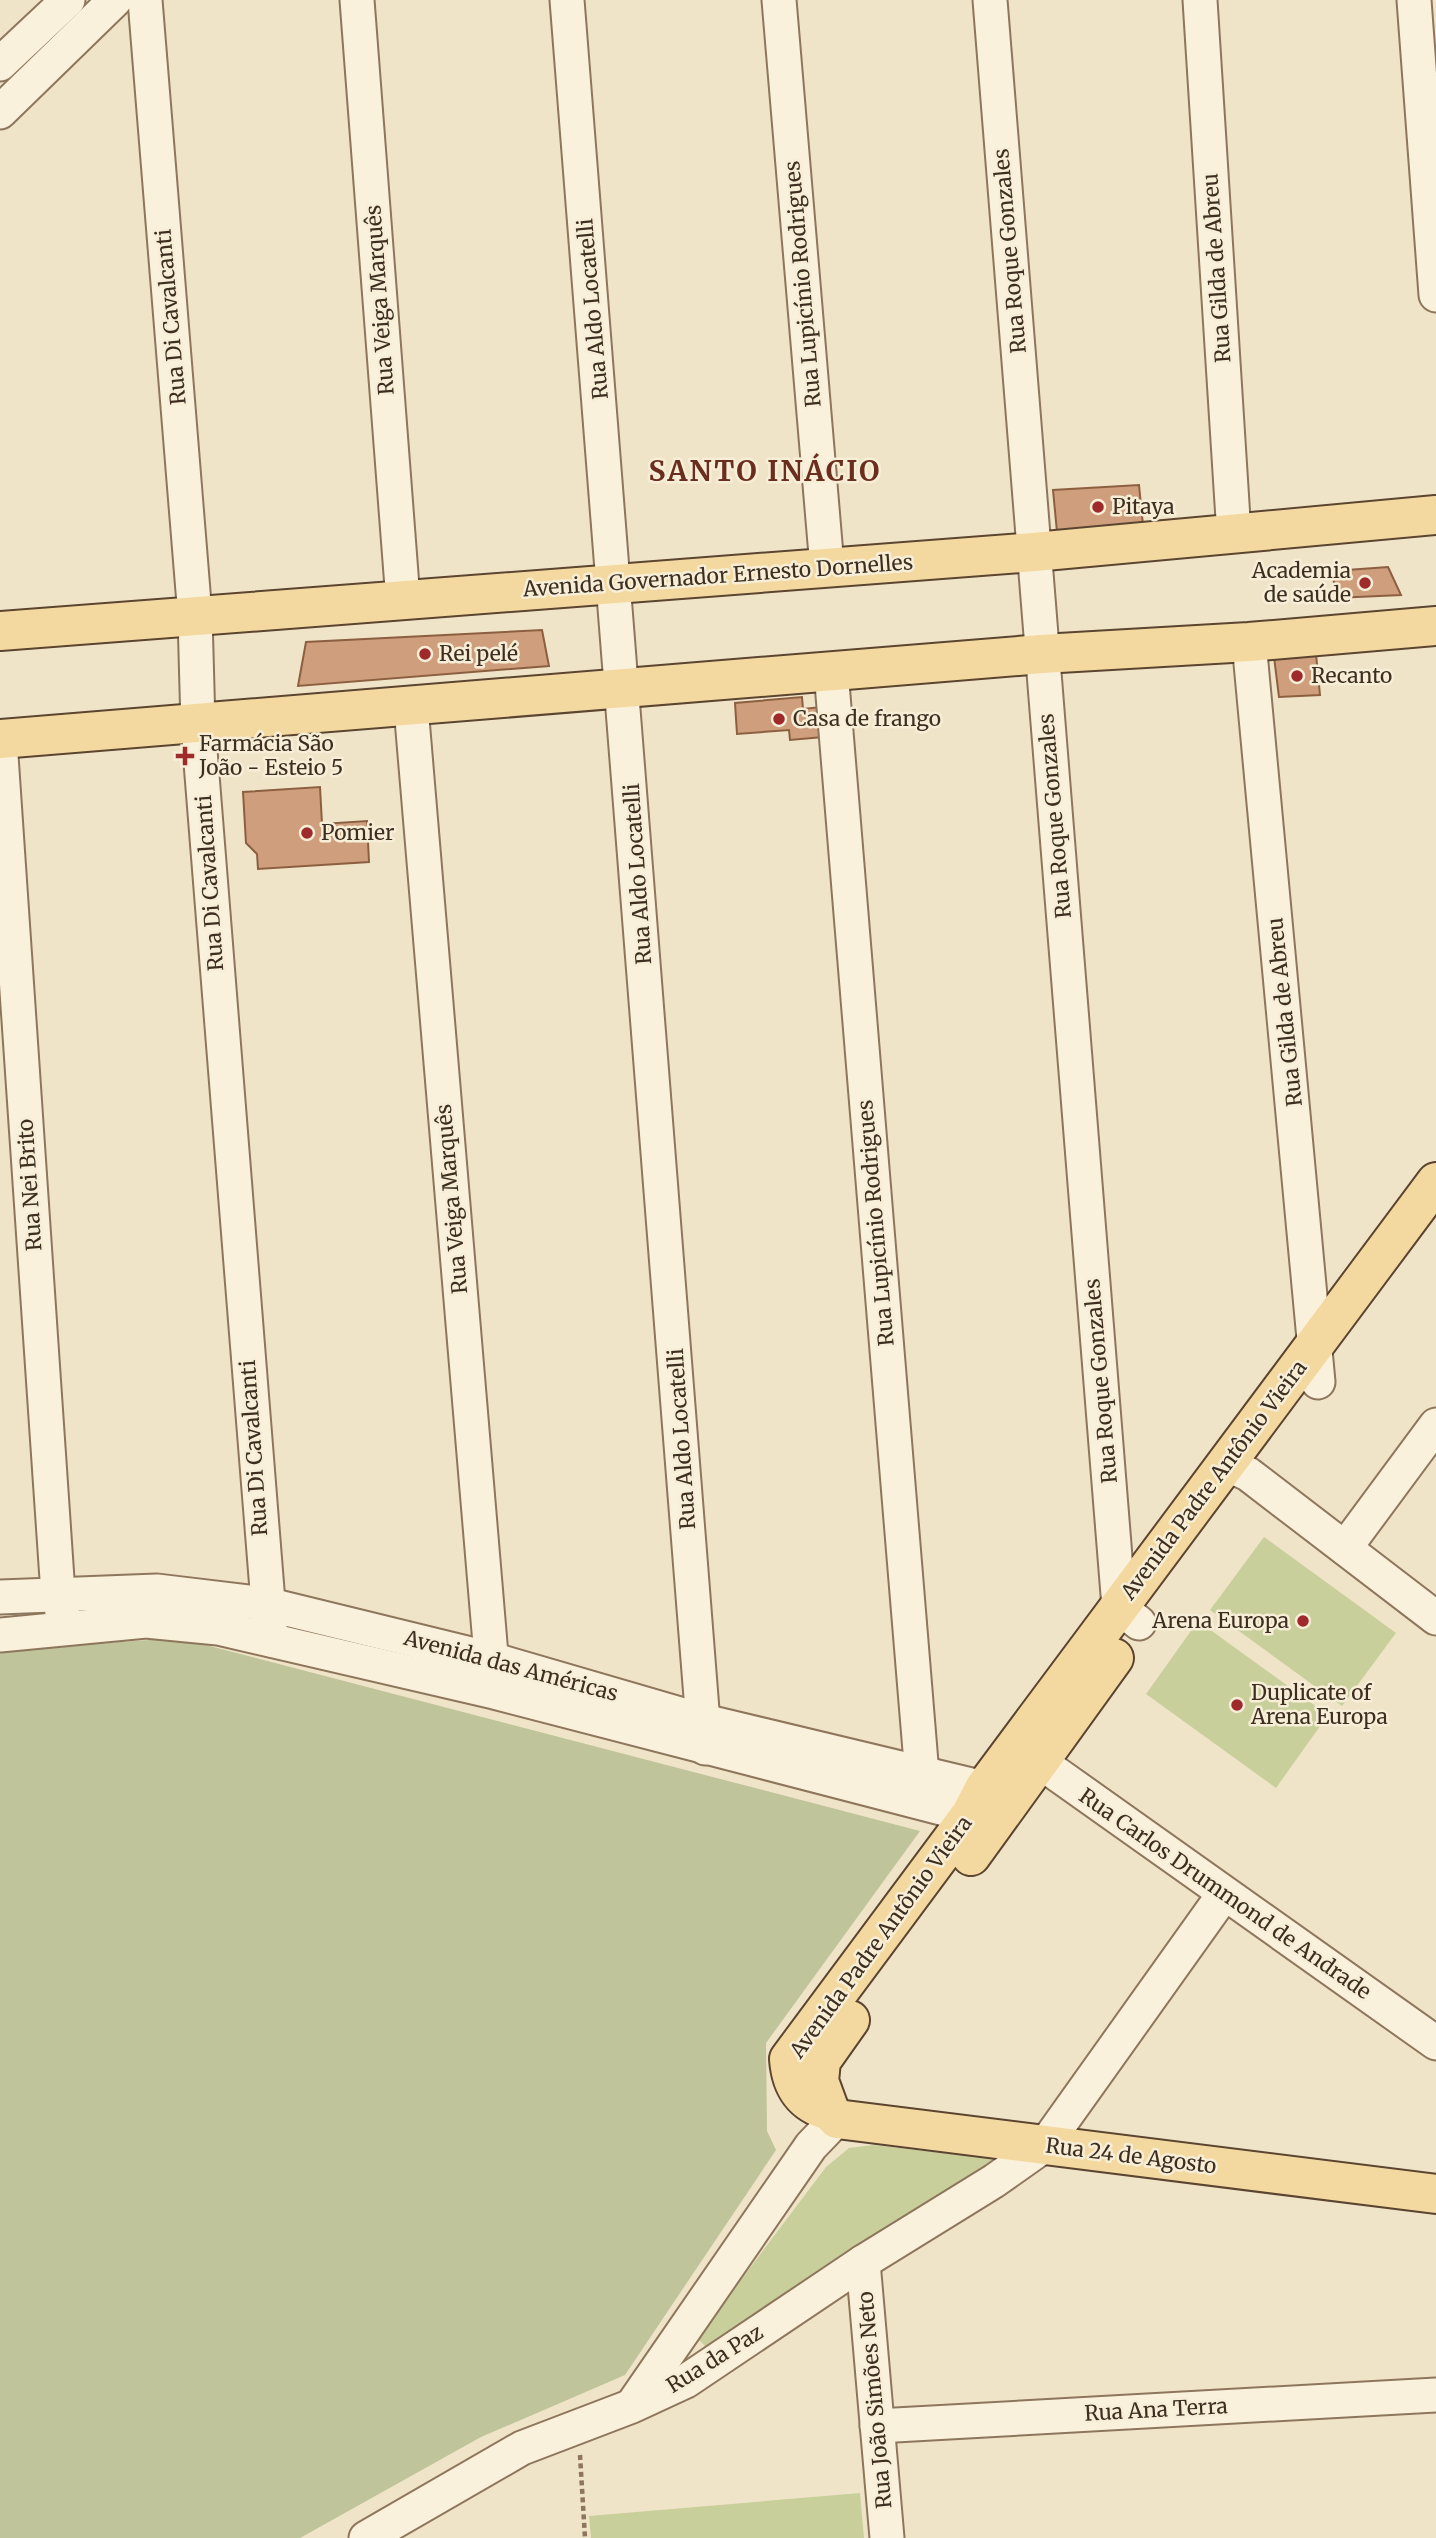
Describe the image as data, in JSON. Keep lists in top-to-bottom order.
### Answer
{
  "streets": {
    "main road": ["Avenida Governador Ernesto Dornelles", "Avenida Padre Antônio Vieira", "Rua 24 de Agosto"],
    "street": [
      "Rua Roque Gonzales",
      "Rua Gilda de Abreu",
      "Rua Lupicínio Rodrigues",
      "Rua Veiga Marquês",
      "Rua Aldo Locatelli",
      "Rua Di Cavalcanti",
      "Rua Nei Brito",
      "Avenida das Américas",
      "Rua Carlos Drummond de Andrade",
      "Rua da Paz",
      "Rua João Simões Neto",
      "Rua Ana Terra"
    ]
  },
  "crossings": [
    ["Rua Roque Gonzales", "Avenida Governador Ernesto Dornelles"],
    ["Rua Roque Gonzales", "Avenida Padre Antônio Vieira"],
    ["Rua Gilda de Abreu", "Avenida Governador Ernesto Dornelles"],
    ["Rua Gilda de Abreu", "Avenida Padre Antônio Vieira"],
    ["Rua Lupicínio Rodrigues", "Avenida Governador Ernesto Dornelles"],
    ["Rua Lupicínio Rodrigues", "Avenida das Américas"],
    ["Rua Veiga Marquês", "Avenida Governador Ernesto Dornelles"],
    ["Rua Veiga Marquês", "Avenida das Américas"],
    ["Rua Aldo Locatelli", "Avenida Governador Ernesto Dornelles"],
    ["Rua Aldo Locatelli", "Avenida das Américas"],
    ["Rua Di Cavalcanti", "Avenida Governador Ernesto Dornelles"],
    ["Rua Di Cavalcanti", "Avenida das Américas"],
    ["Rua Nei Brito", "Avenida das Américas"],
    ["Avenida Padre Antônio Vieira", "Avenida das Américas"],
    ["Avenida Padre Antônio Vieira", "Rua Carlos Drummond de Andrade"],
    ["Avenida Padre Antônio Vieira", "Rua 24 de Agosto"],
    ["Rua Carlos Drummond de Andrade", "Rua da Paz"],
    ["Rua 24 de Agosto", "Rua da Paz"],
    ["Rua da Paz", "Rua João Simões Neto"],
    ["Rua João Simões Neto", "Rua Ana Terra"]
  ],
  "districts": ["SANTO INÁCIO"],
  "places": {
    "other": [
      "Pitaya",
      "Academia de saúde",
      "Rei pelé",
      "Recanto",
      "Casa de frango",
      "Pomier",
      "Arena Europa",
      "Duplicate of Arena Europa"
    ],
    "health": ["Farmácia São João - Esteio 5"]
  }
}
